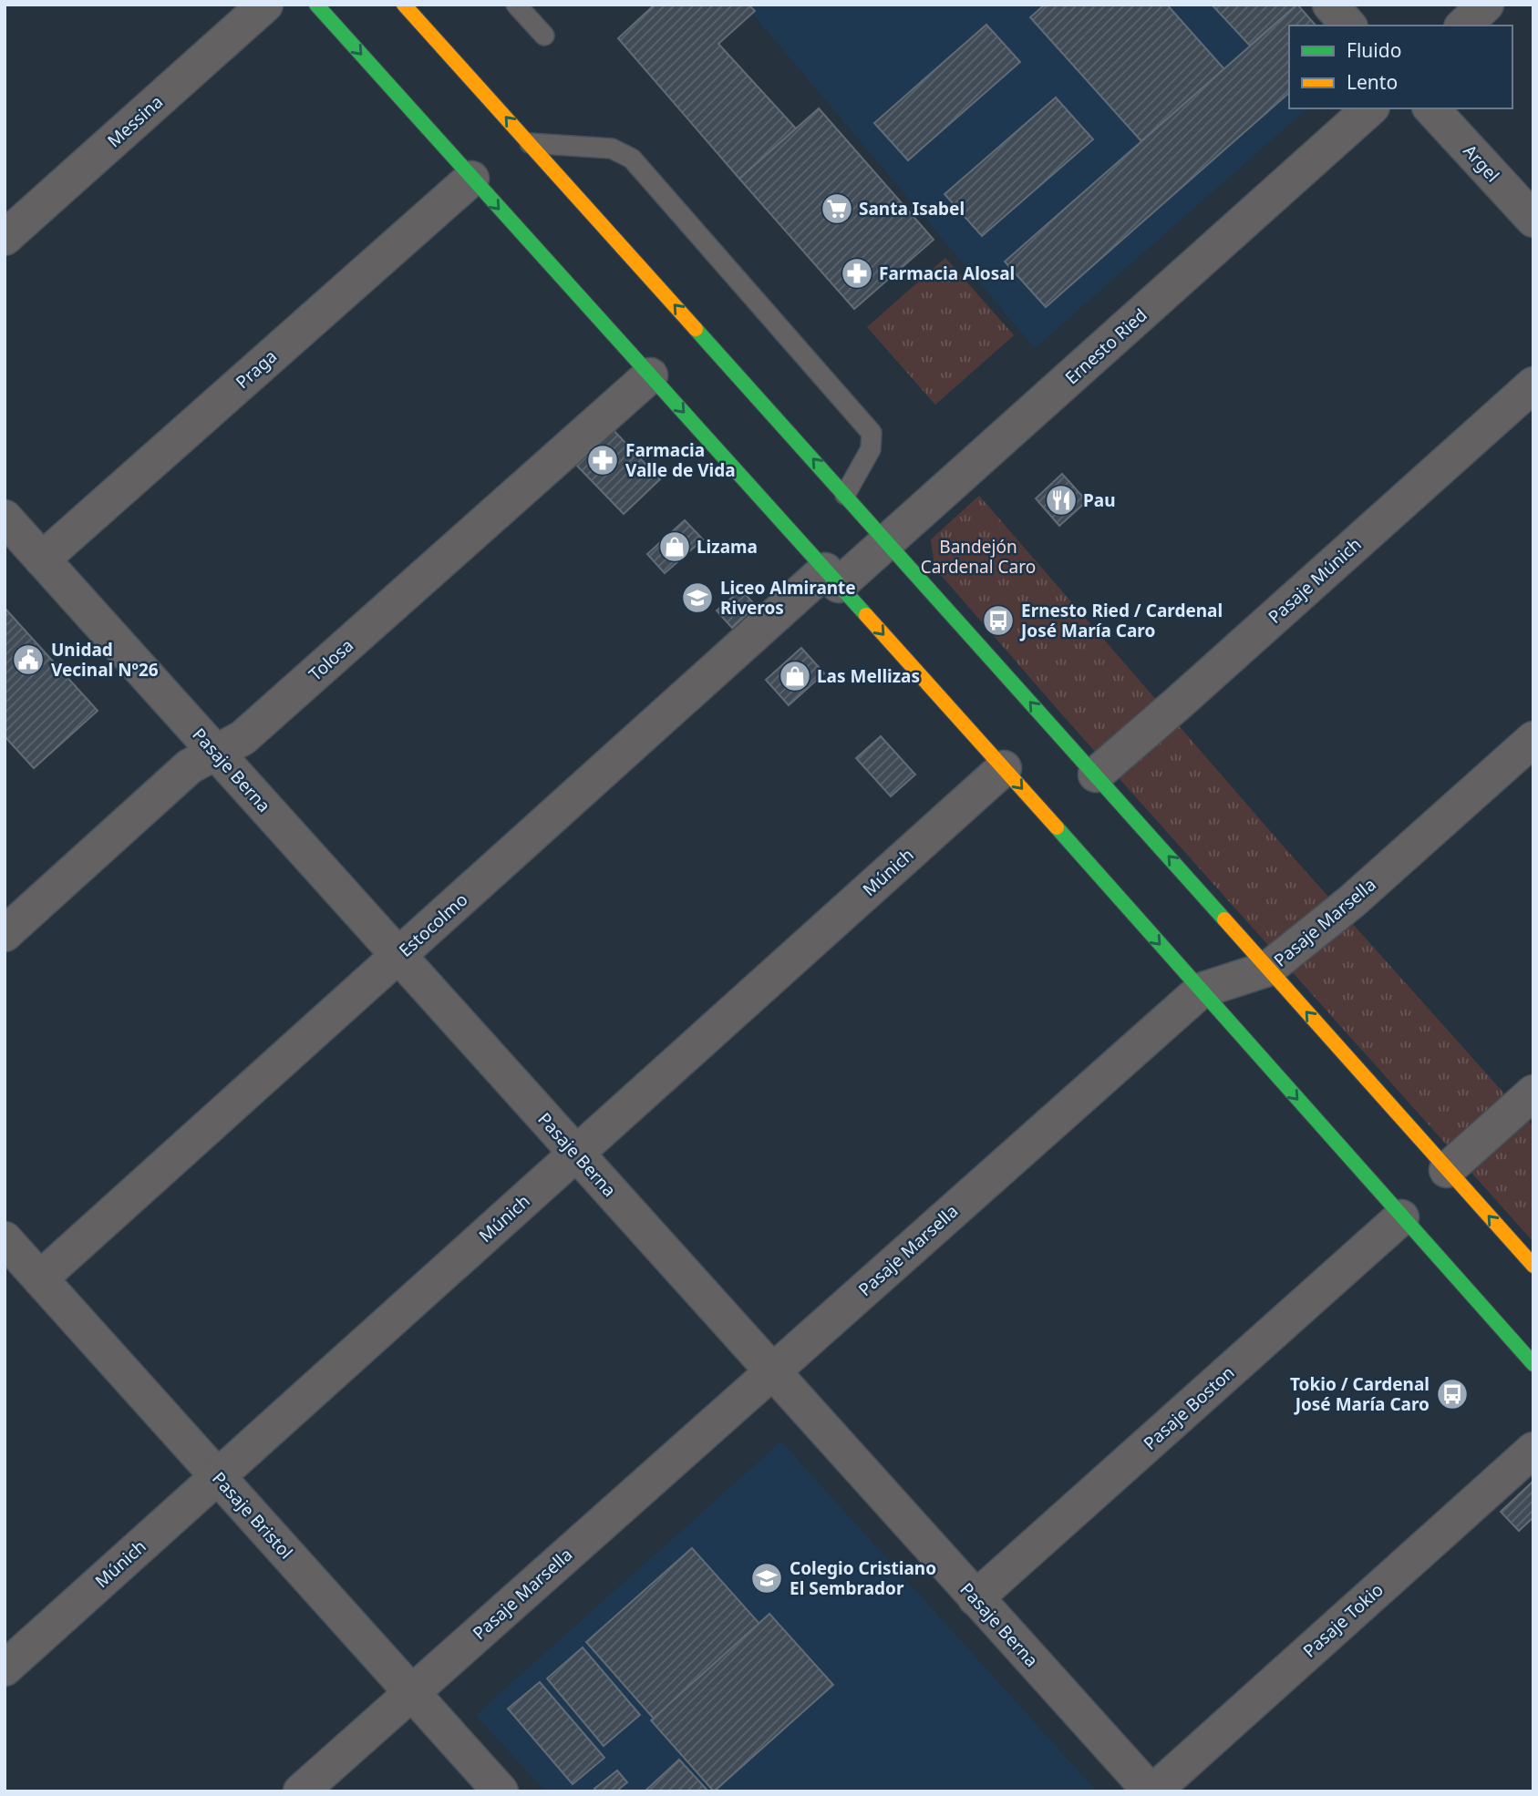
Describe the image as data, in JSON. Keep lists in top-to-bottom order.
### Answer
{
  "streets": {
    "street": [
      "Messina",
      "Argel",
      "Ernesto Ried",
      "Praga",
      "Pasaje Múnich",
      "Tolosa",
      "Pasaje Berna",
      "Múnich",
      "Pasaje Marsella",
      "Estocolmo",
      "Pasaje Boston",
      "Pasaje Bristol",
      "Pasaje Tokio"
    ]
  },
  "crossings": [
    ["Ernesto Ried", "Estocolmo"],
    ["Praga", "Pasaje Berna"],
    ["Tolosa", "Pasaje Berna"],
    ["Pasaje Berna", "Múnich"],
    ["Pasaje Berna", "Pasaje Marsella"],
    ["Pasaje Berna", "Estocolmo"],
    ["Pasaje Berna", "Pasaje Boston"],
    ["Pasaje Berna", "Pasaje Tokio"],
    ["Múnich", "Pasaje Bristol"],
    ["Pasaje Marsella", "Pasaje Bristol"],
    ["Estocolmo", "Pasaje Bristol"]
  ],
  "parks": ["Bandejón Cardenal Caro"],
  "places": {
    "supermarket": ["Santa Isabel"],
    "pharmacy": ["Farmacia Alosal", "Farmacia Valle de Vida"],
    "restaurant": ["Pau"],
    "shop": ["Lizama", "Las Mellizas"],
    "school or university": ["Liceo Almirante Riveros", "Colegio Cristiano El Sembrador"],
    "bus stop": ["Ernesto Ried / Cardenal José María Caro", "Tokio / Cardenal José María Caro"],
    "public building": ["Unidad Vecinal Nº26"]
  },
  "legend": ["Fluido", "Lento"]
}
